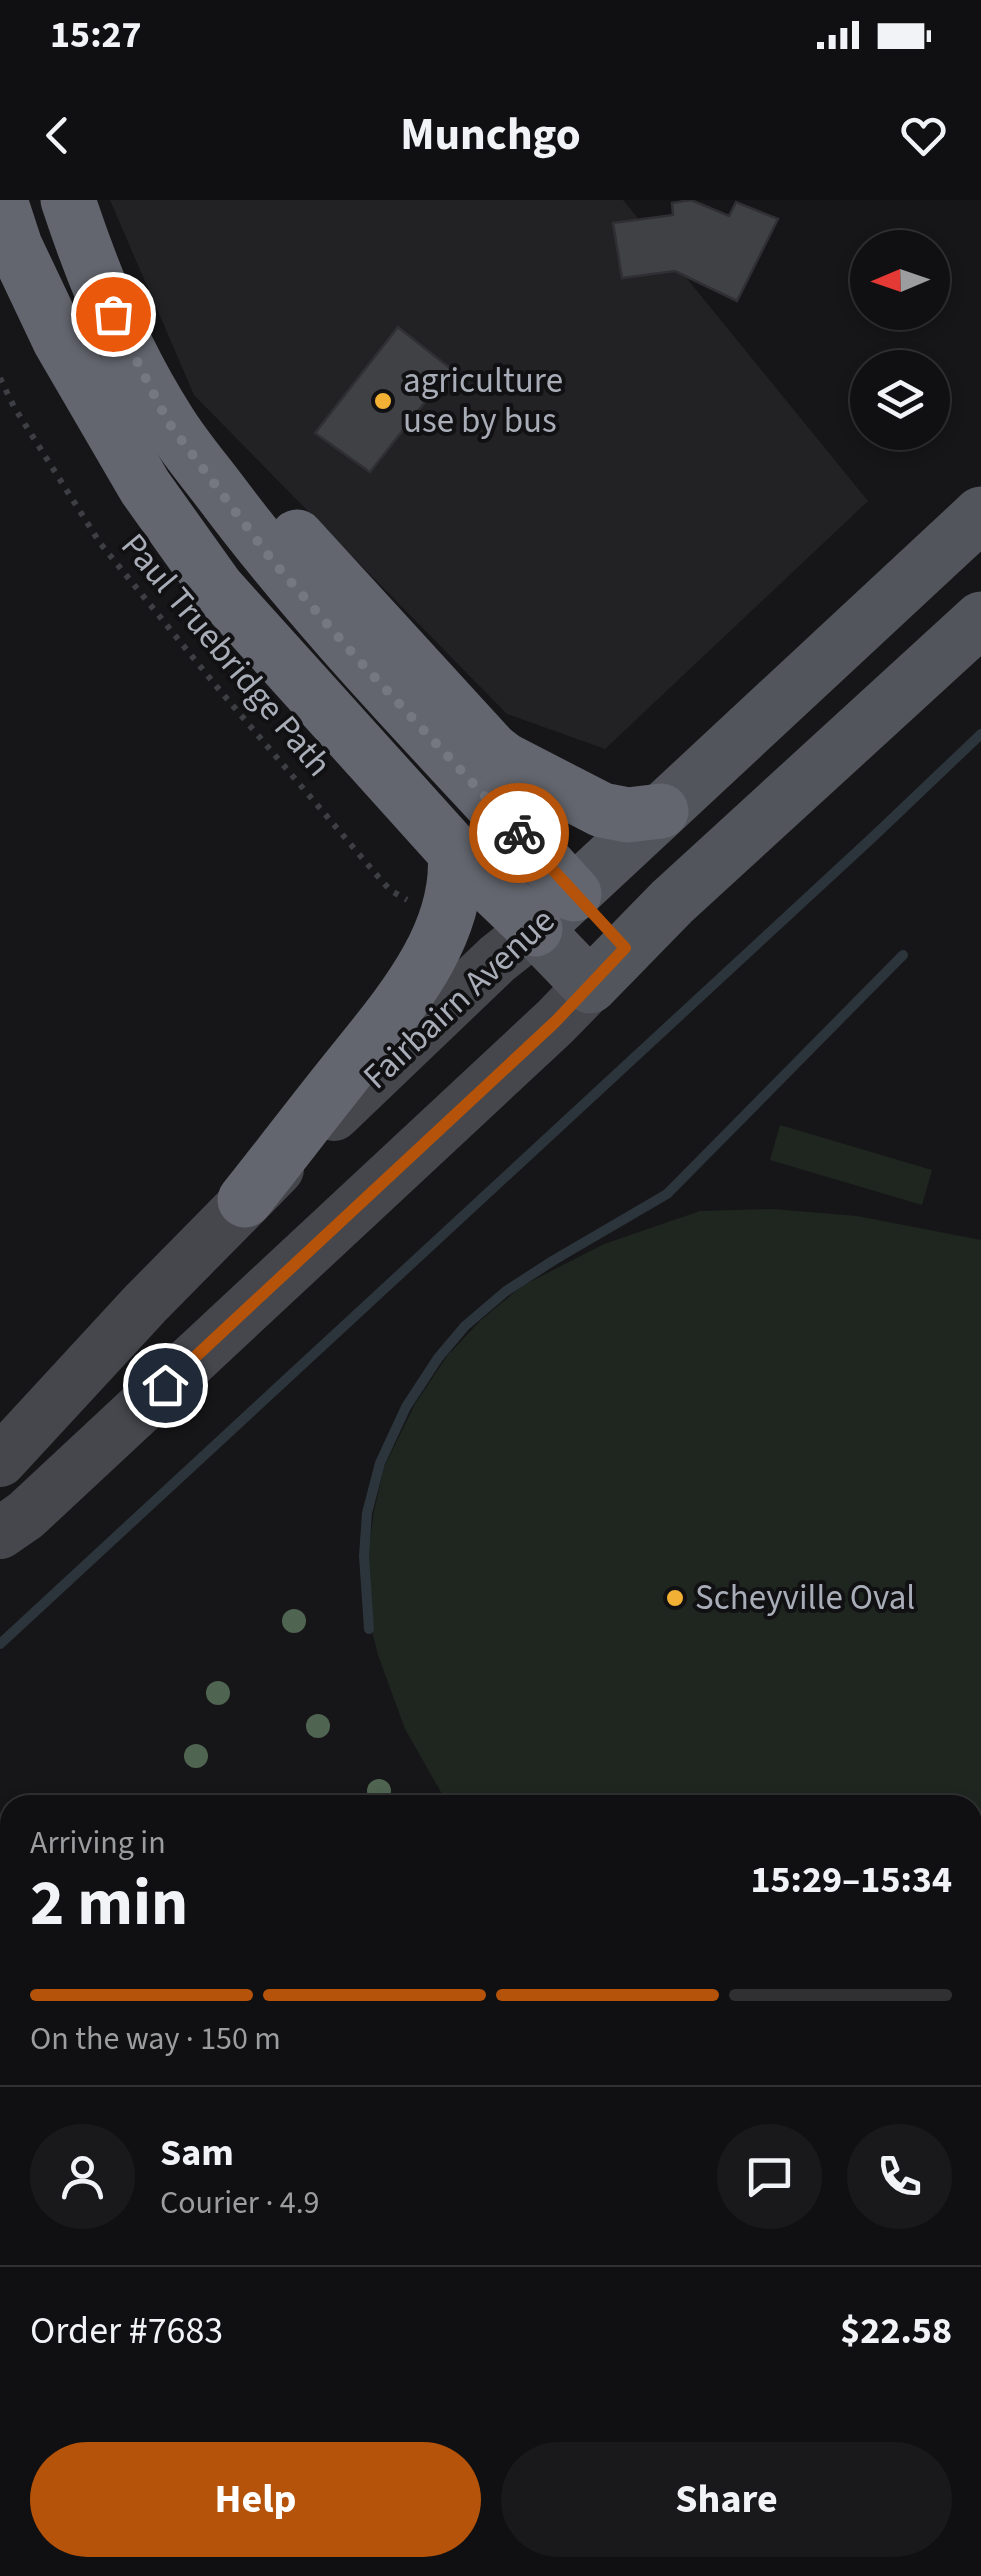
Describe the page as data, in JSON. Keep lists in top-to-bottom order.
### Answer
{
  "streets": {
    "main road": ["Fairbairn Avenue"],
    "path": ["Paul Truebridge Path"]
  },
  "places": ["agriculture use by bus", "Scheyville Oval"],
  "north": "left",
  "page": {
    "status": "15:27",
    "header": "Munchgo",
    "heading": ["2 min", "Arriving in", "15:29–15:34"],
    "panel": [
      "Sam",
      "Courier · 4.9",
      "Order #7683",
      "$22.58"
    ],
    "bar": "On the way · 150 m",
    "buttons": ["Help", "Share"]
  }
}
